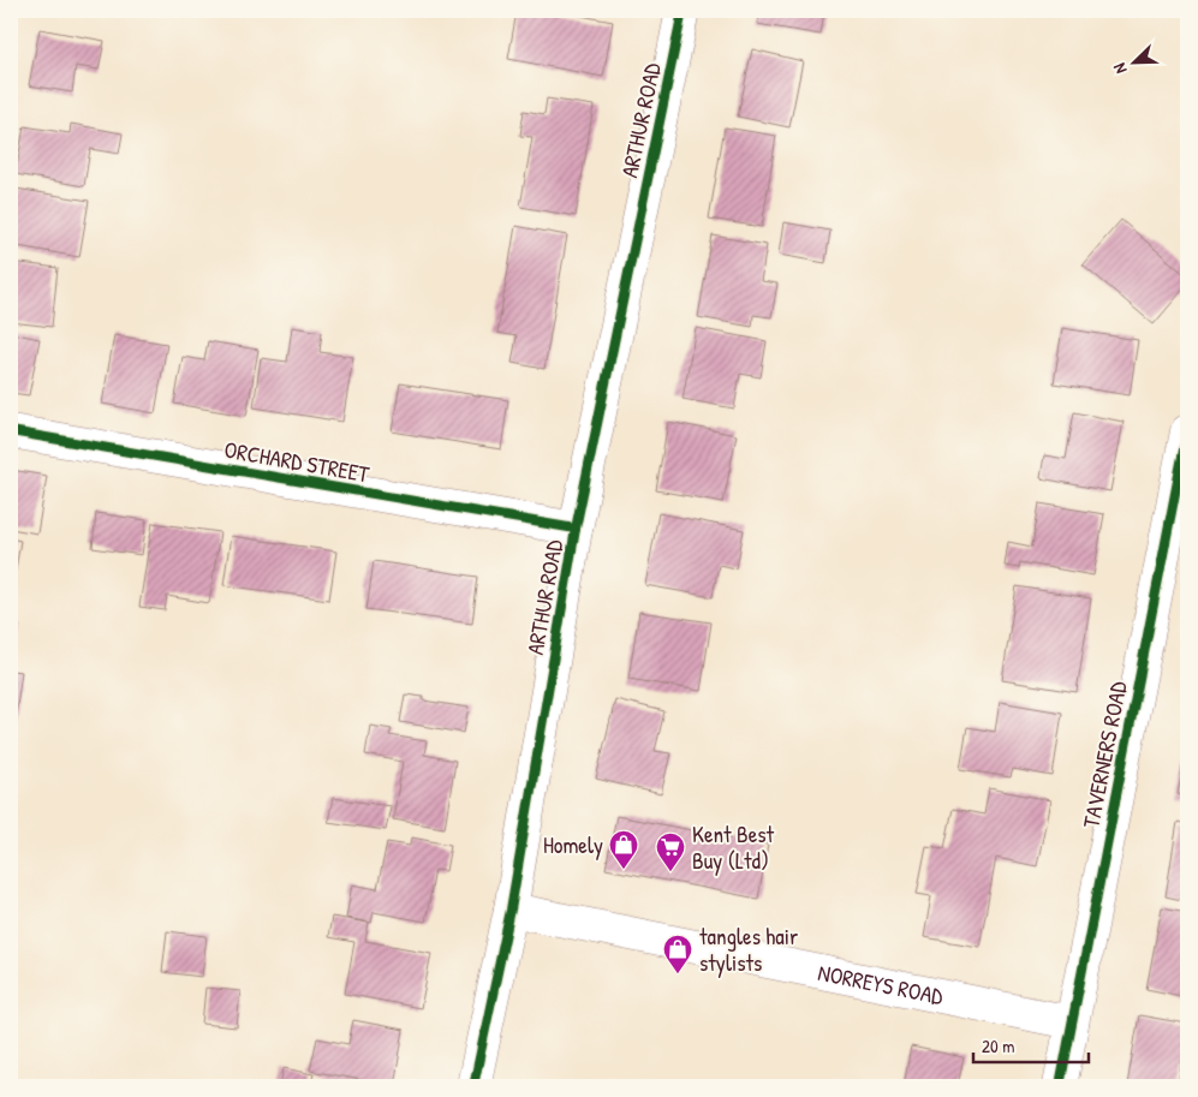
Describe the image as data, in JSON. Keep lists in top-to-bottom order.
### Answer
{
  "streets": {
    "street": [
      "ARTHUR ROAD",
      "ORCHARD STREET",
      "TAVERNERS ROAD",
      "NORREYS ROAD"
    ]
  },
  "crossings": [
    ["ARTHUR ROAD", "ORCHARD STREET"],
    ["ARTHUR ROAD", "NORREYS ROAD"],
    ["TAVERNERS ROAD", "NORREYS ROAD"]
  ],
  "places": {
    "shop": ["Homely", "tangles hair stylists"],
    "supermarket": ["Kent Best Buy (Ltd)"]
  },
  "scale_bar": "20 m",
  "north": "bottom left"
}
